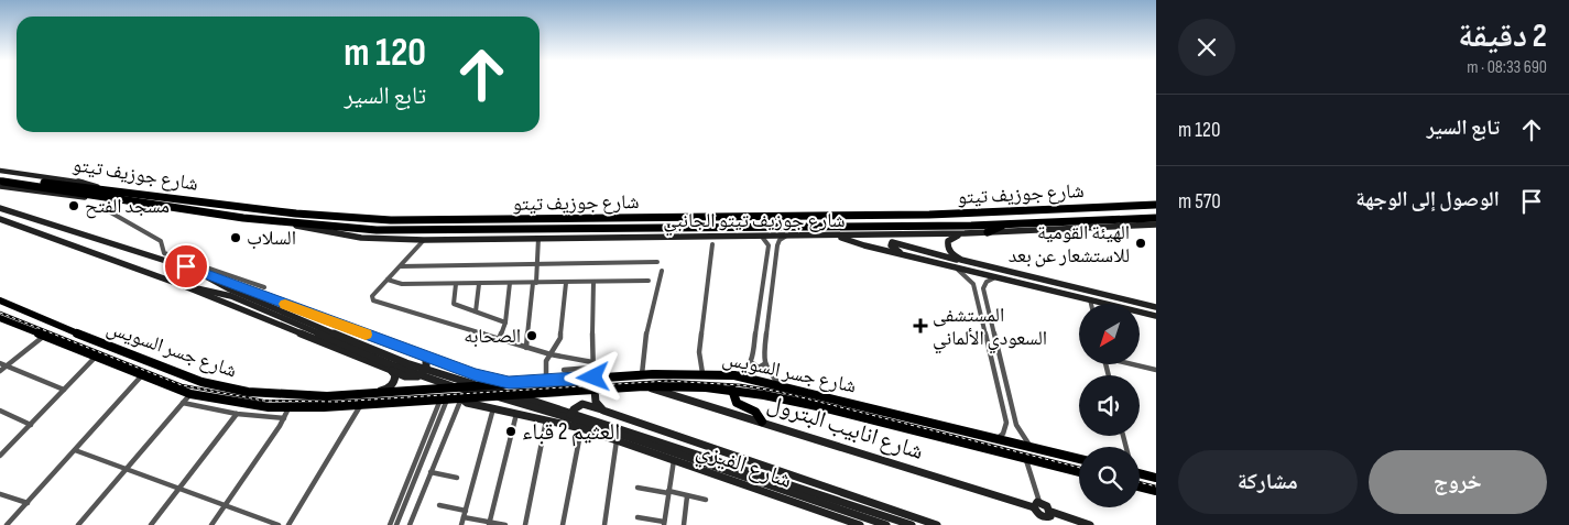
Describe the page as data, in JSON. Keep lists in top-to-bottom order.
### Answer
{
  "streets": {
    "highway": ["شارع جوزيف تيتو"],
    "main road": [
      "شارع جوزيف تيتو الجانبي",
      "شارع جسر السويس",
      "شارع انابيب البترول",
      "شارع الفيزي"
    ]
  },
  "crossings": [
    ["شارع جوزيف تيتو", "شارع جوزيف تيتو الجانبي"],
    ["شارع جسر السويس", "شارع انابيب البترول"],
    ["شارع جسر السويس", "شارع الفيزي"]
  ],
  "places": {
    "other": [
      "مسجد الفتح",
      "السلاب",
      "الهيئة القومية للاستشعار عن بعد",
      "الصحابه",
      "العثيم 2 قباء"
    ],
    "health": ["المستشفى السعودي الألماني"]
  },
  "north": "bottom left",
  "page": {
    "heading": ["2 دقيقة", "690 m · 08:33"],
    "turn": ["120 m", "تابع السير"],
    "list": [
      {
        "name": "تابع السير",
        "value": "120 m"
      },
      {
        "name": "الوصول إلى الوجهة",
        "value": "570 m"
      }
    ],
    "buttons": ["خروج", "مشاركة"]
  }
}
